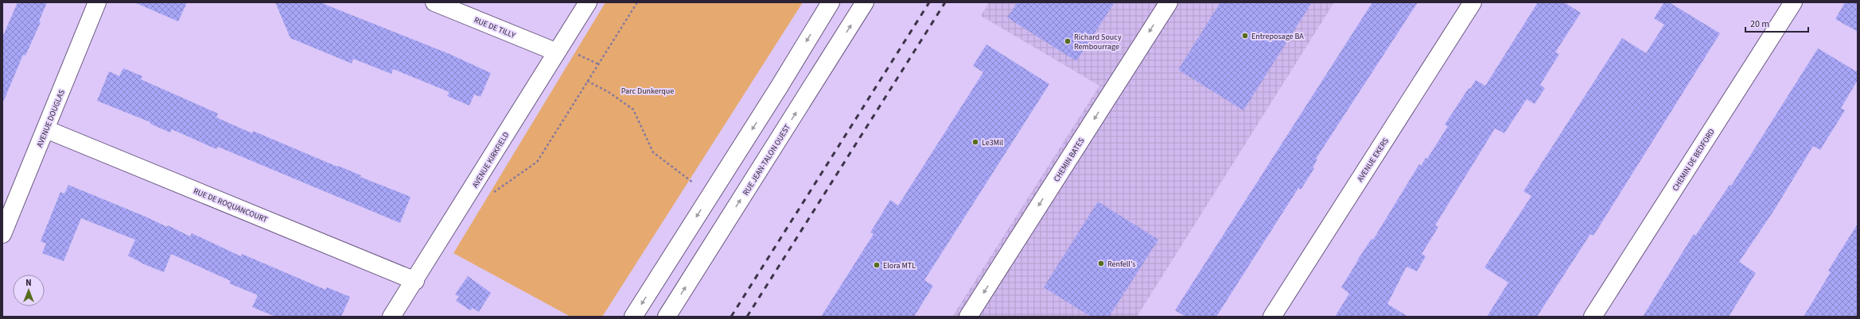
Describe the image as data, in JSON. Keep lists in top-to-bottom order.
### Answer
{
  "streets": {
    "street": [
      "RUE DE TILLY",
      "AVENUE DOUGLAS",
      "AVENUE KIRKFIELD",
      "RUE JEAN-TALON OUEST",
      "CHEMIN BATES",
      "AVENUE EKERS",
      "CHEMIN DE BEDFORD",
      "RUE DE ROQUANCOURT"
    ]
  },
  "crossings": [
    ["RUE DE TILLY", "AVENUE KIRKFIELD"],
    ["AVENUE DOUGLAS", "RUE DE ROQUANCOURT"],
    ["AVENUE KIRKFIELD", "RUE DE ROQUANCOURT"]
  ],
  "one_way": ["CHEMIN BATES"],
  "parks": ["Parc Dunkerque"],
  "places": [
    "Entreposage BA",
    "Richard Soucy Rembourrage",
    "Le3Mil",
    "Renfell's",
    "Elora MTL"
  ],
  "scale_bar": "20 m",
  "north": "top"
}
